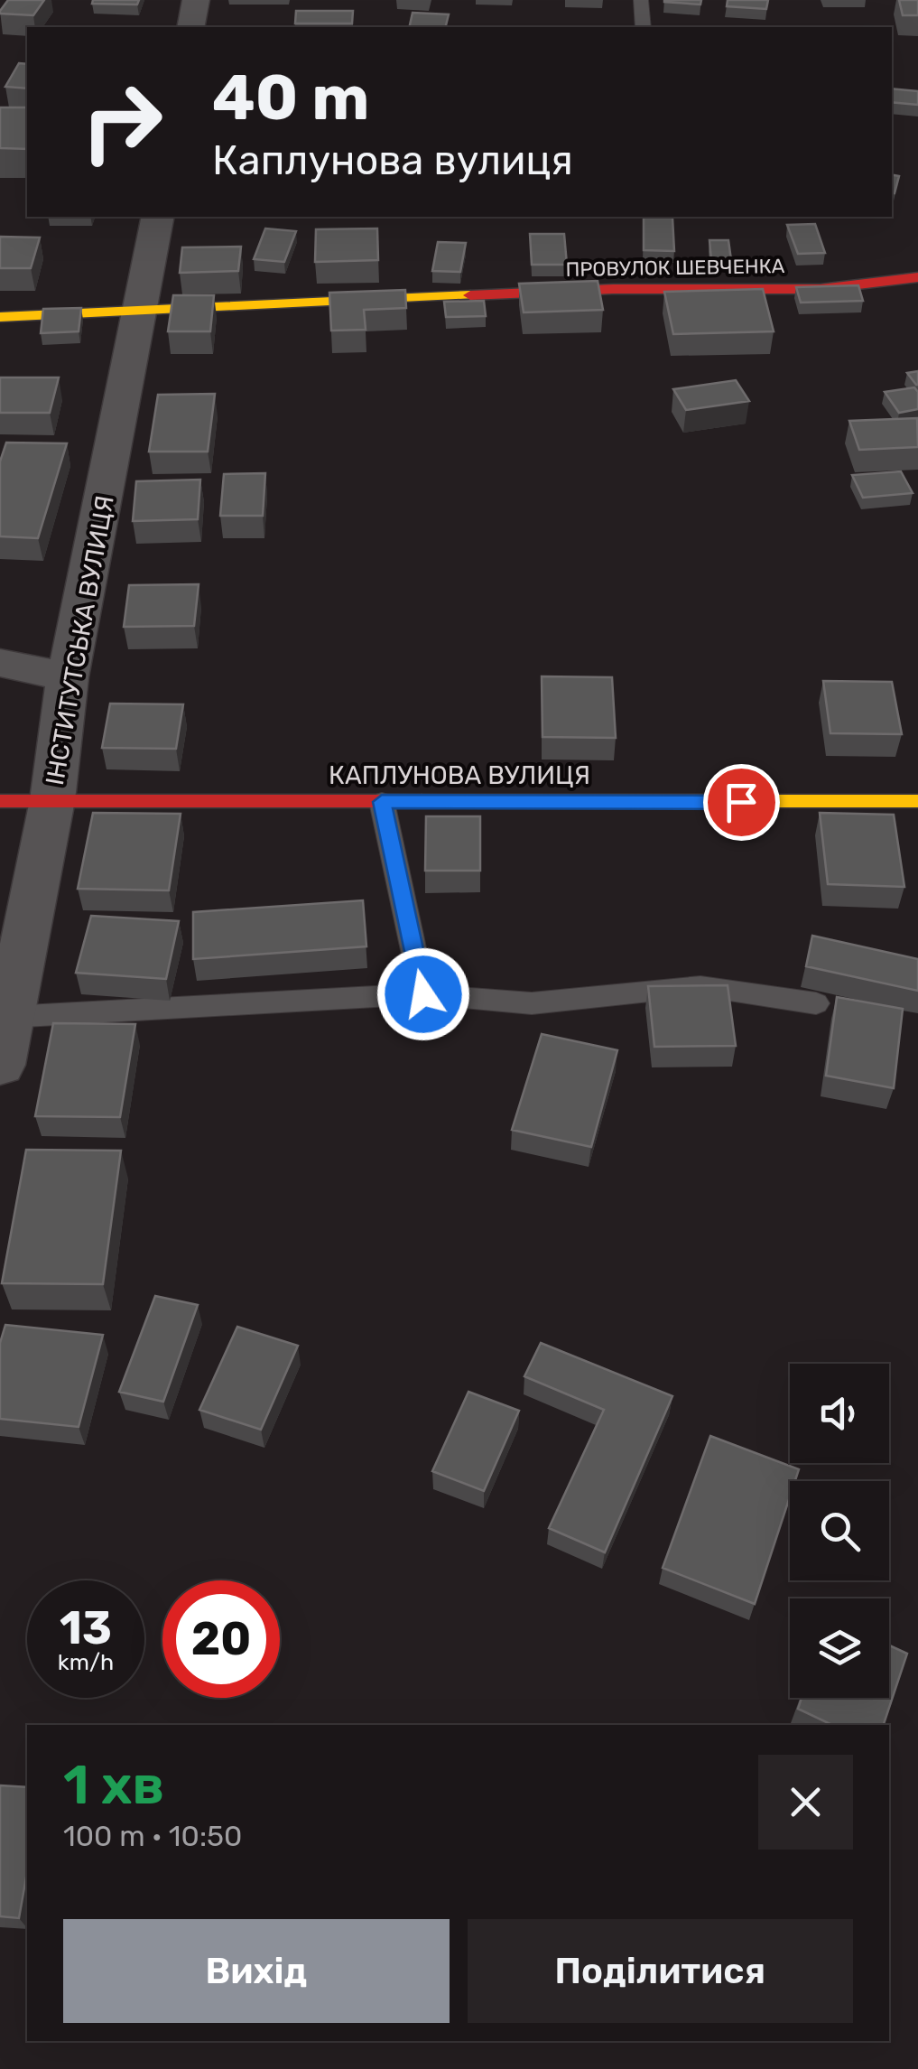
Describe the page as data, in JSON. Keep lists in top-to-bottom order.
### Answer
{
  "streets": {
    "street": ["ПРОВУЛОК ШЕВЧЕНКА", "ІНСТИТУТСЬКА ВУЛИЦЯ", "КАПЛУНОВА ВУЛИЦЯ"]
  },
  "crossings": [
    ["ПРОВУЛОК ШЕВЧЕНКА", "ІНСТИТУТСЬКА ВУЛИЦЯ"],
    ["ІНСТИТУТСЬКА ВУЛИЦЯ", "КАПЛУНОВА ВУЛИЦЯ"]
  ],
  "page": {
    "turn": ["40 m", "Каплунова вулиця"],
    "speed": "13 km/h",
    "limit": "20",
    "heading": ["1 хв", "100 m · 10:50"],
    "buttons": ["Вихід", "Поділитися"]
  }
}
